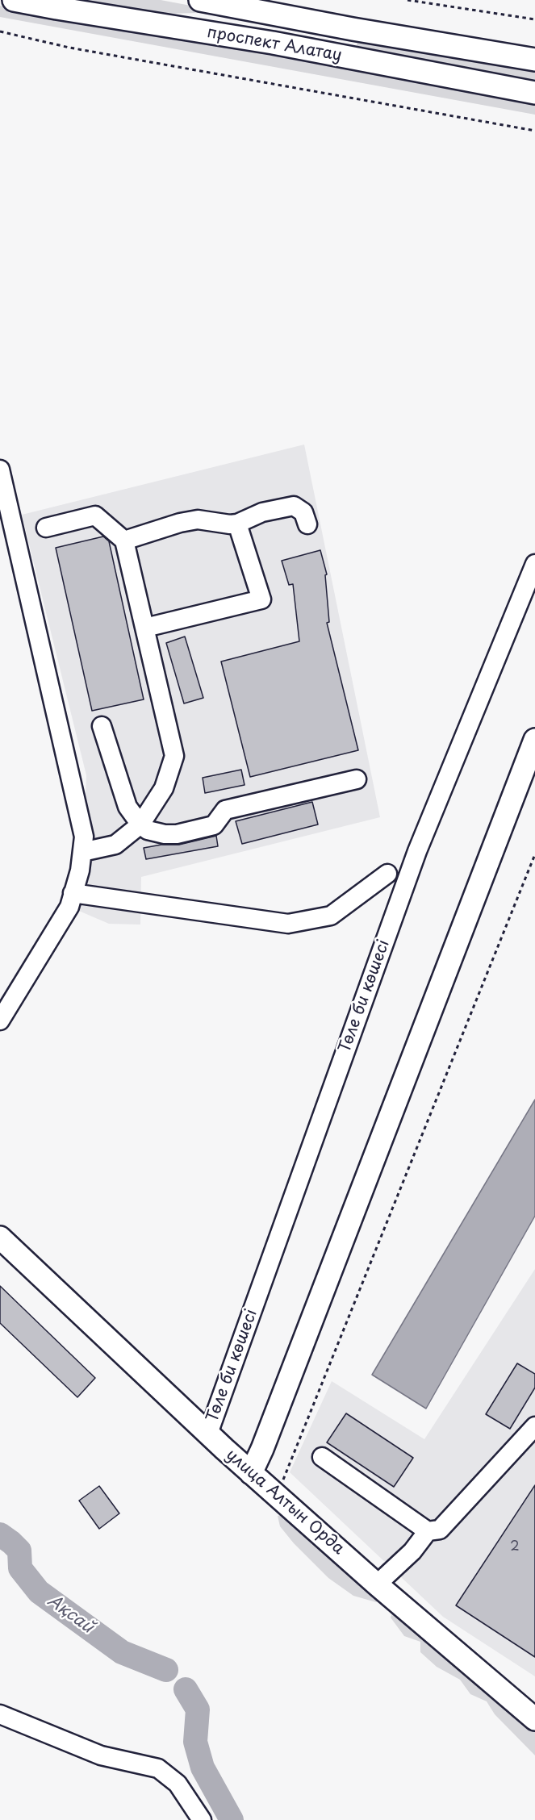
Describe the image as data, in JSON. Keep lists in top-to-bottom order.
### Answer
{
  "streets": {
    "main road": ["проспект Алатау", "улица Алтын Орда"],
    "street": ["Төле би көшесі"]
  },
  "crossings": [
    ["Төле би көшесі", "улица Алтын Орда"]
  ],
  "water": ["Ақсай"],
  "house_numbers": ["2"]
}
